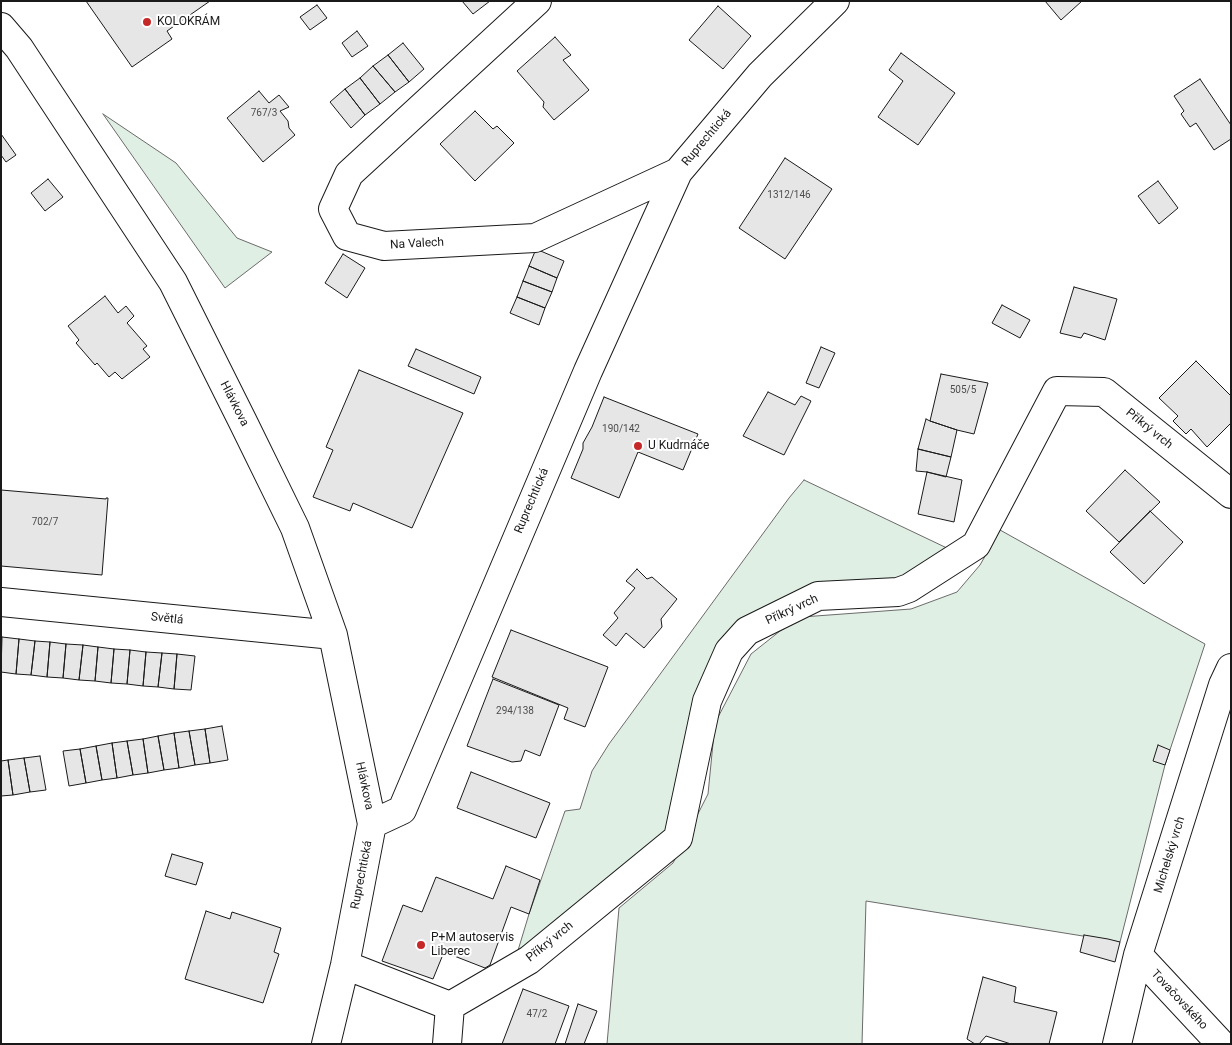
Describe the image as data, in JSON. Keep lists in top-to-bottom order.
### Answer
{
  "streets": {
    "street": [
      "Ruprechtická",
      "Na Valech",
      "Hlávkova",
      "Příkrý vrch",
      "Světlá",
      "Michelský vrch",
      "Tovačovského"
    ]
  },
  "crossings": [
    ["Ruprechtická", "Na Valech"],
    ["Ruprechtická", "Hlávkova"],
    ["Hlávkova", "Světlá"],
    ["Michelský vrch", "Tovačovského"]
  ],
  "places": ["KOLOKRÁM", "U Kudrnáče", "P+M autoservis Liberec"],
  "house_numbers": [
    "767/3",
    "1312/146",
    "505/5",
    "190/142",
    "702/7",
    "294/138",
    "47/2"
  ]
}
